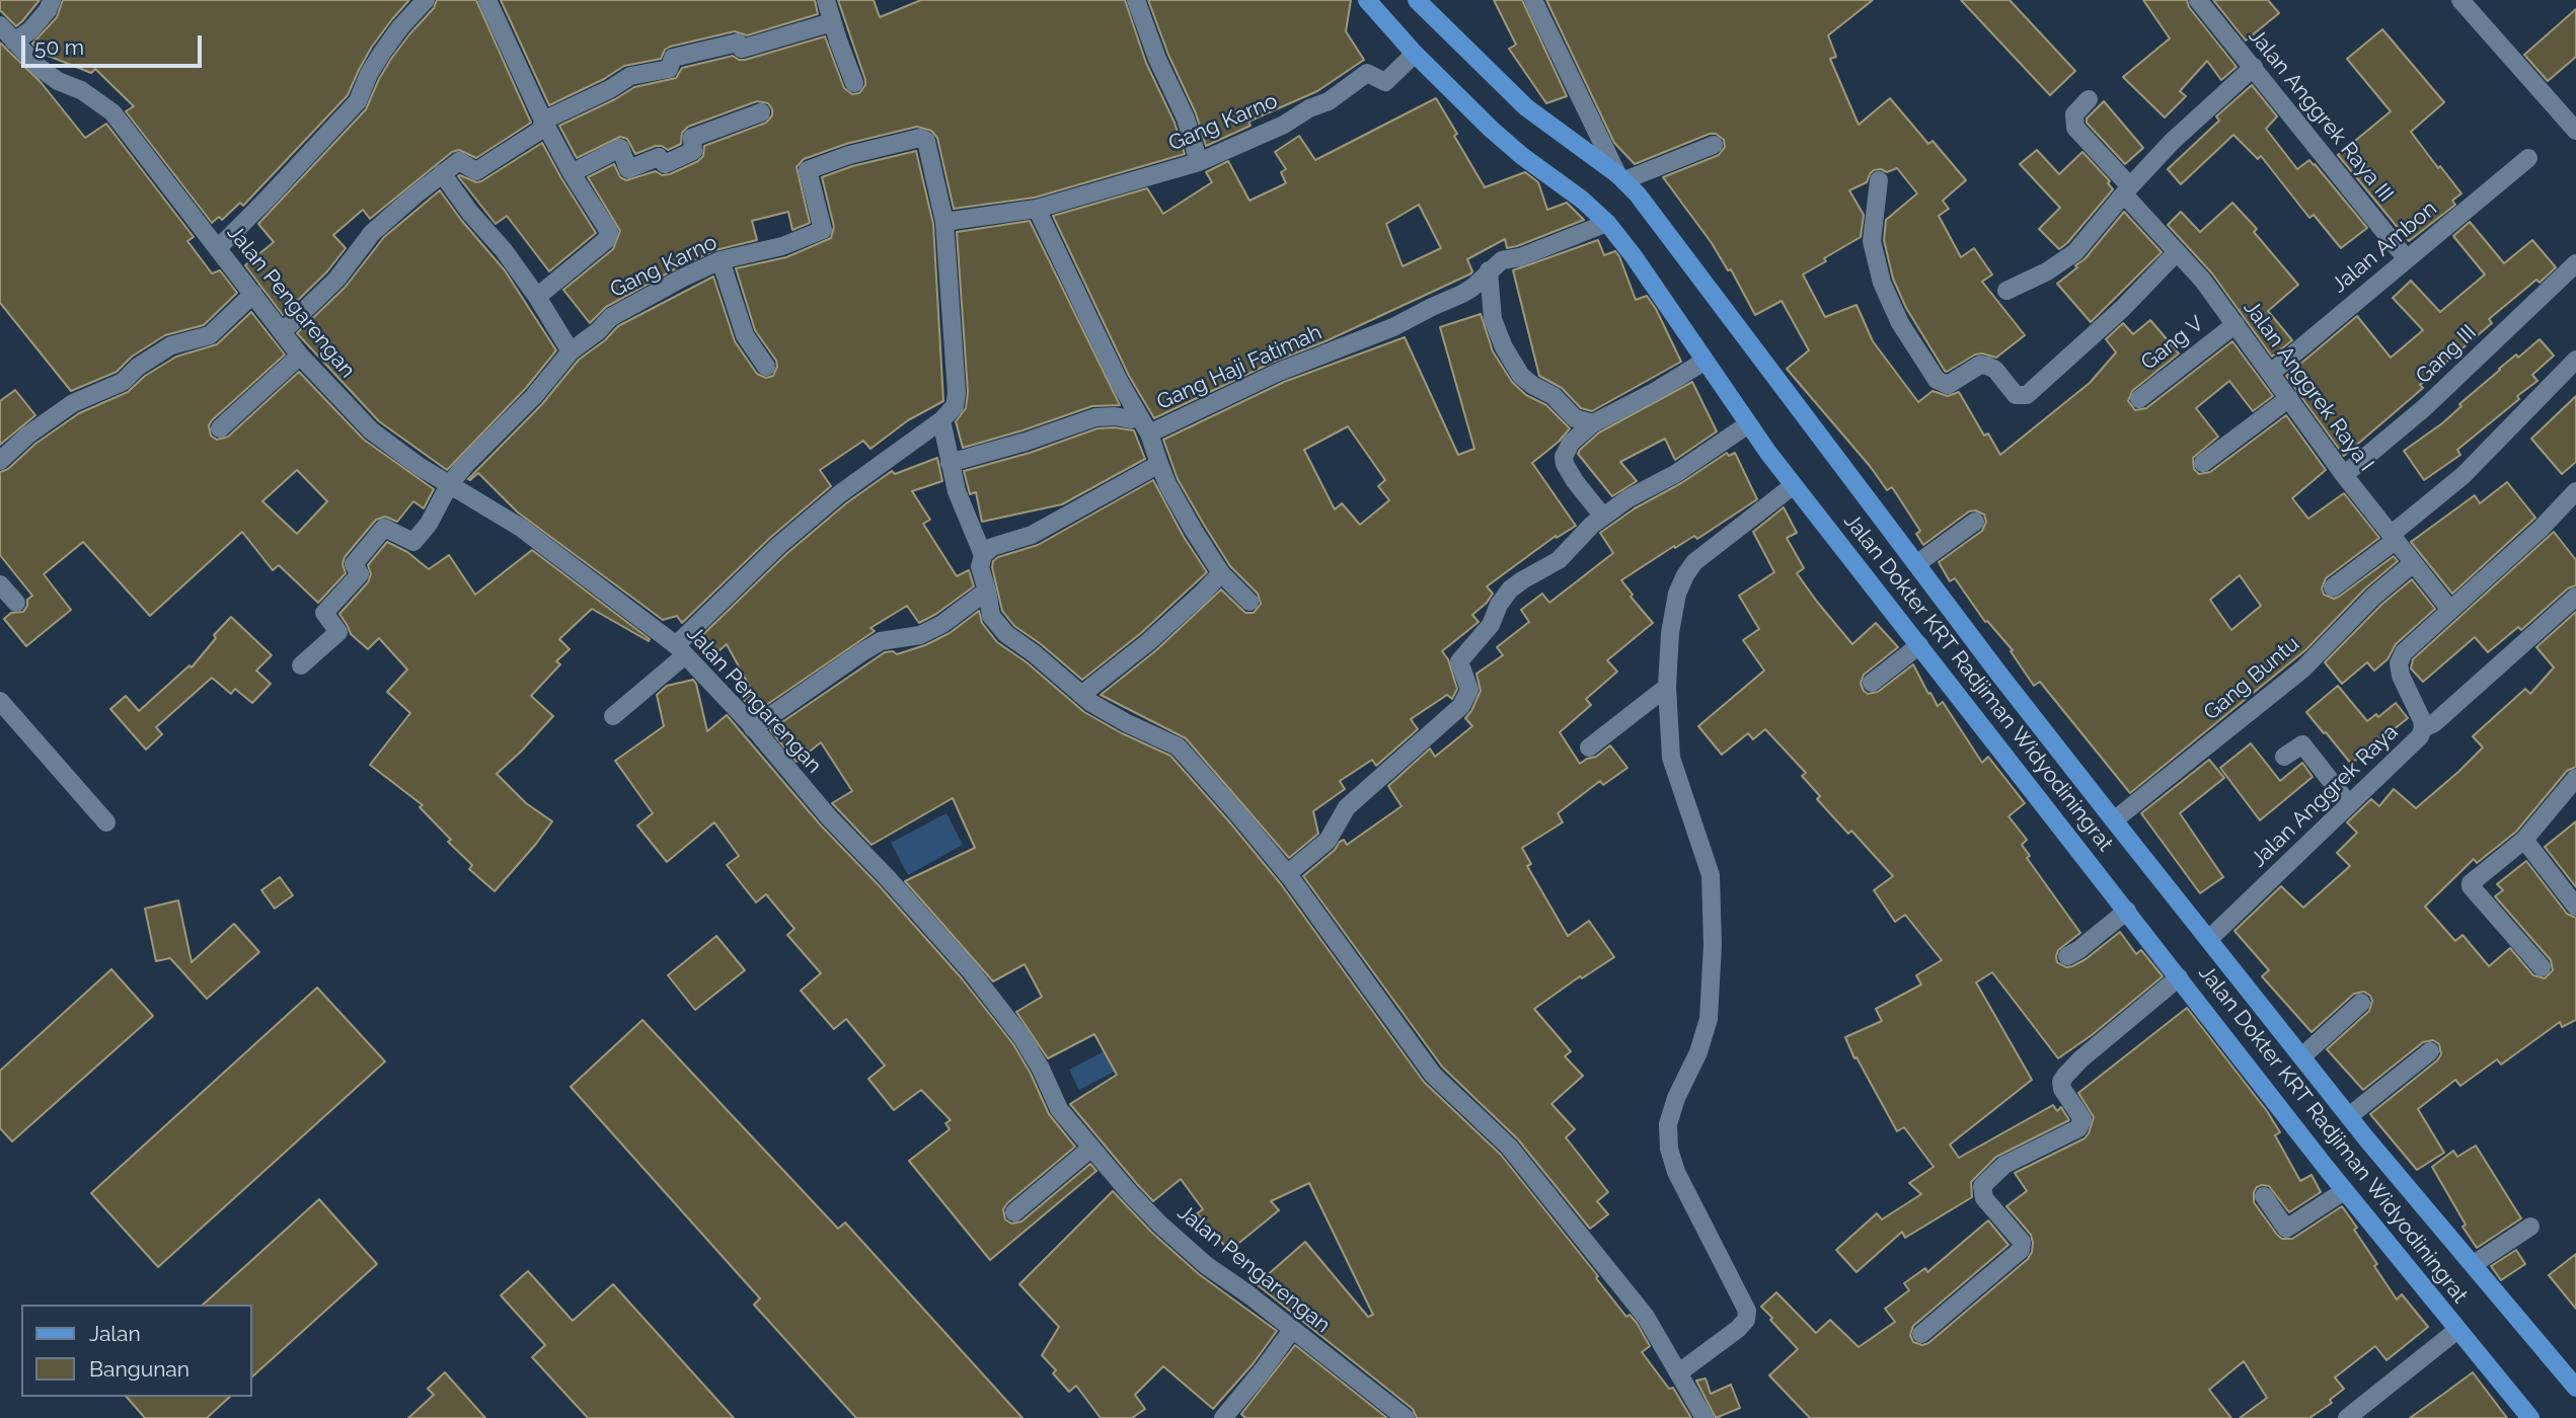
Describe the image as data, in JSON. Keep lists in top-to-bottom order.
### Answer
{
  "streets": {
    "main road": ["Jalan Dokter KRT Radjiman Widyodiningrat"],
    "street": [
      "Jalan Anggrek Raya III",
      "Gang Karno",
      "Jalan Ambon",
      "Jalan Pengarengan",
      "Gang V",
      "Gang III",
      "Gang Haji Fatimah",
      "Jalan Anggrek Raya I",
      "Gang Buntu",
      "Jalan Anggrek Raya"
    ]
  },
  "crossings": [
    ["Jalan Anggrek Raya III", "Jalan Ambon"],
    ["Gang Karno", "Jalan Pengarengan"],
    ["Gang Karno", "Jalan Dokter KRT Radjiman Widyodiningrat"],
    ["Jalan Ambon", "Jalan Anggrek Raya I"],
    ["Gang V", "Jalan Anggrek Raya I"],
    ["Gang III", "Jalan Anggrek Raya I"],
    ["Gang Haji Fatimah", "Jalan Dokter KRT Radjiman Widyodiningrat"],
    ["Jalan Anggrek Raya I", "Gang Buntu"],
    ["Jalan Anggrek Raya I", "Jalan Anggrek Raya"],
    ["Gang Buntu", "Jalan Dokter KRT Radjiman Widyodiningrat"],
    ["Jalan Dokter KRT Radjiman Widyodiningrat", "Jalan Anggrek Raya"]
  ],
  "legend": ["Jalan", "Bangunan"],
  "scale_bar": "50 m"
}
